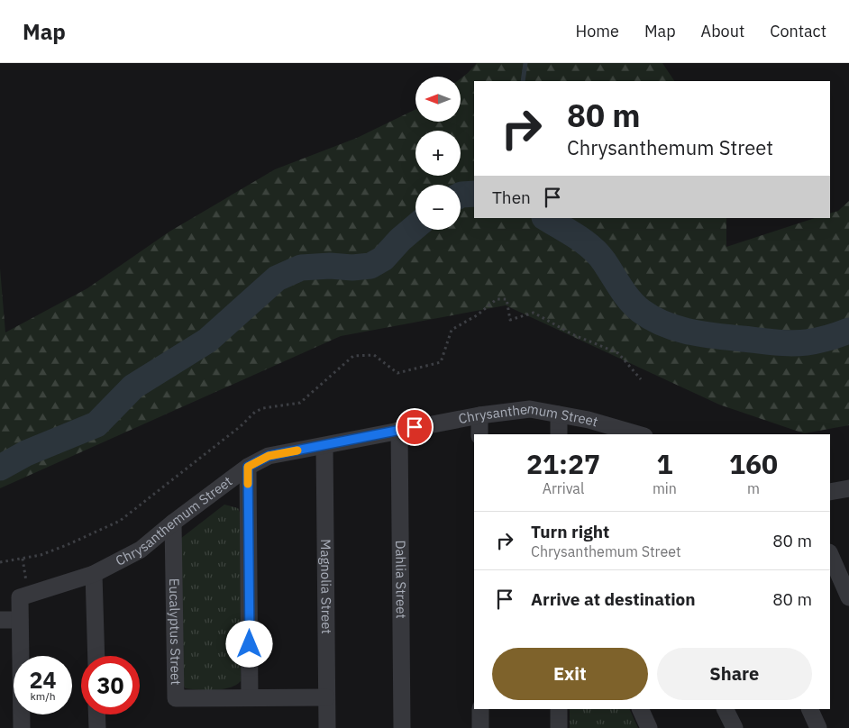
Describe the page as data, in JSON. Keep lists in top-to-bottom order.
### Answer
{
  "streets": {
    "street": [
      "Chrysanthemum Street",
      "Dahlia Street",
      "Magnolia Street",
      "Eucalyptus Street"
    ]
  },
  "crossings": [
    ["Chrysanthemum Street", "Dahlia Street"],
    ["Chrysanthemum Street", "Magnolia Street"],
    ["Chrysanthemum Street", "Eucalyptus Street"],
    ["Magnolia Street", "Eucalyptus Street"]
  ],
  "north": "left",
  "page": {
    "header": "Map",
    "nav": [
      "Home",
      "Map",
      "About",
      "Contact"
    ],
    "map_buttons": ["+", "−"],
    "turn": ["80 m", "Chrysanthemum Street"],
    "then": "Then",
    "eta": [
      "21:27",
      "Arrival",
      "1",
      "min",
      "160",
      "m"
    ],
    "list": [
      {
        "name": "Turn right",
        "note": "Chrysanthemum Street",
        "value": "80 m"
      },
      {
        "name": "Arrive at destination",
        "value": "80 m"
      }
    ],
    "buttons": ["Exit", "Share"],
    "speed": "24 km/h",
    "limit": "30"
  }
}
